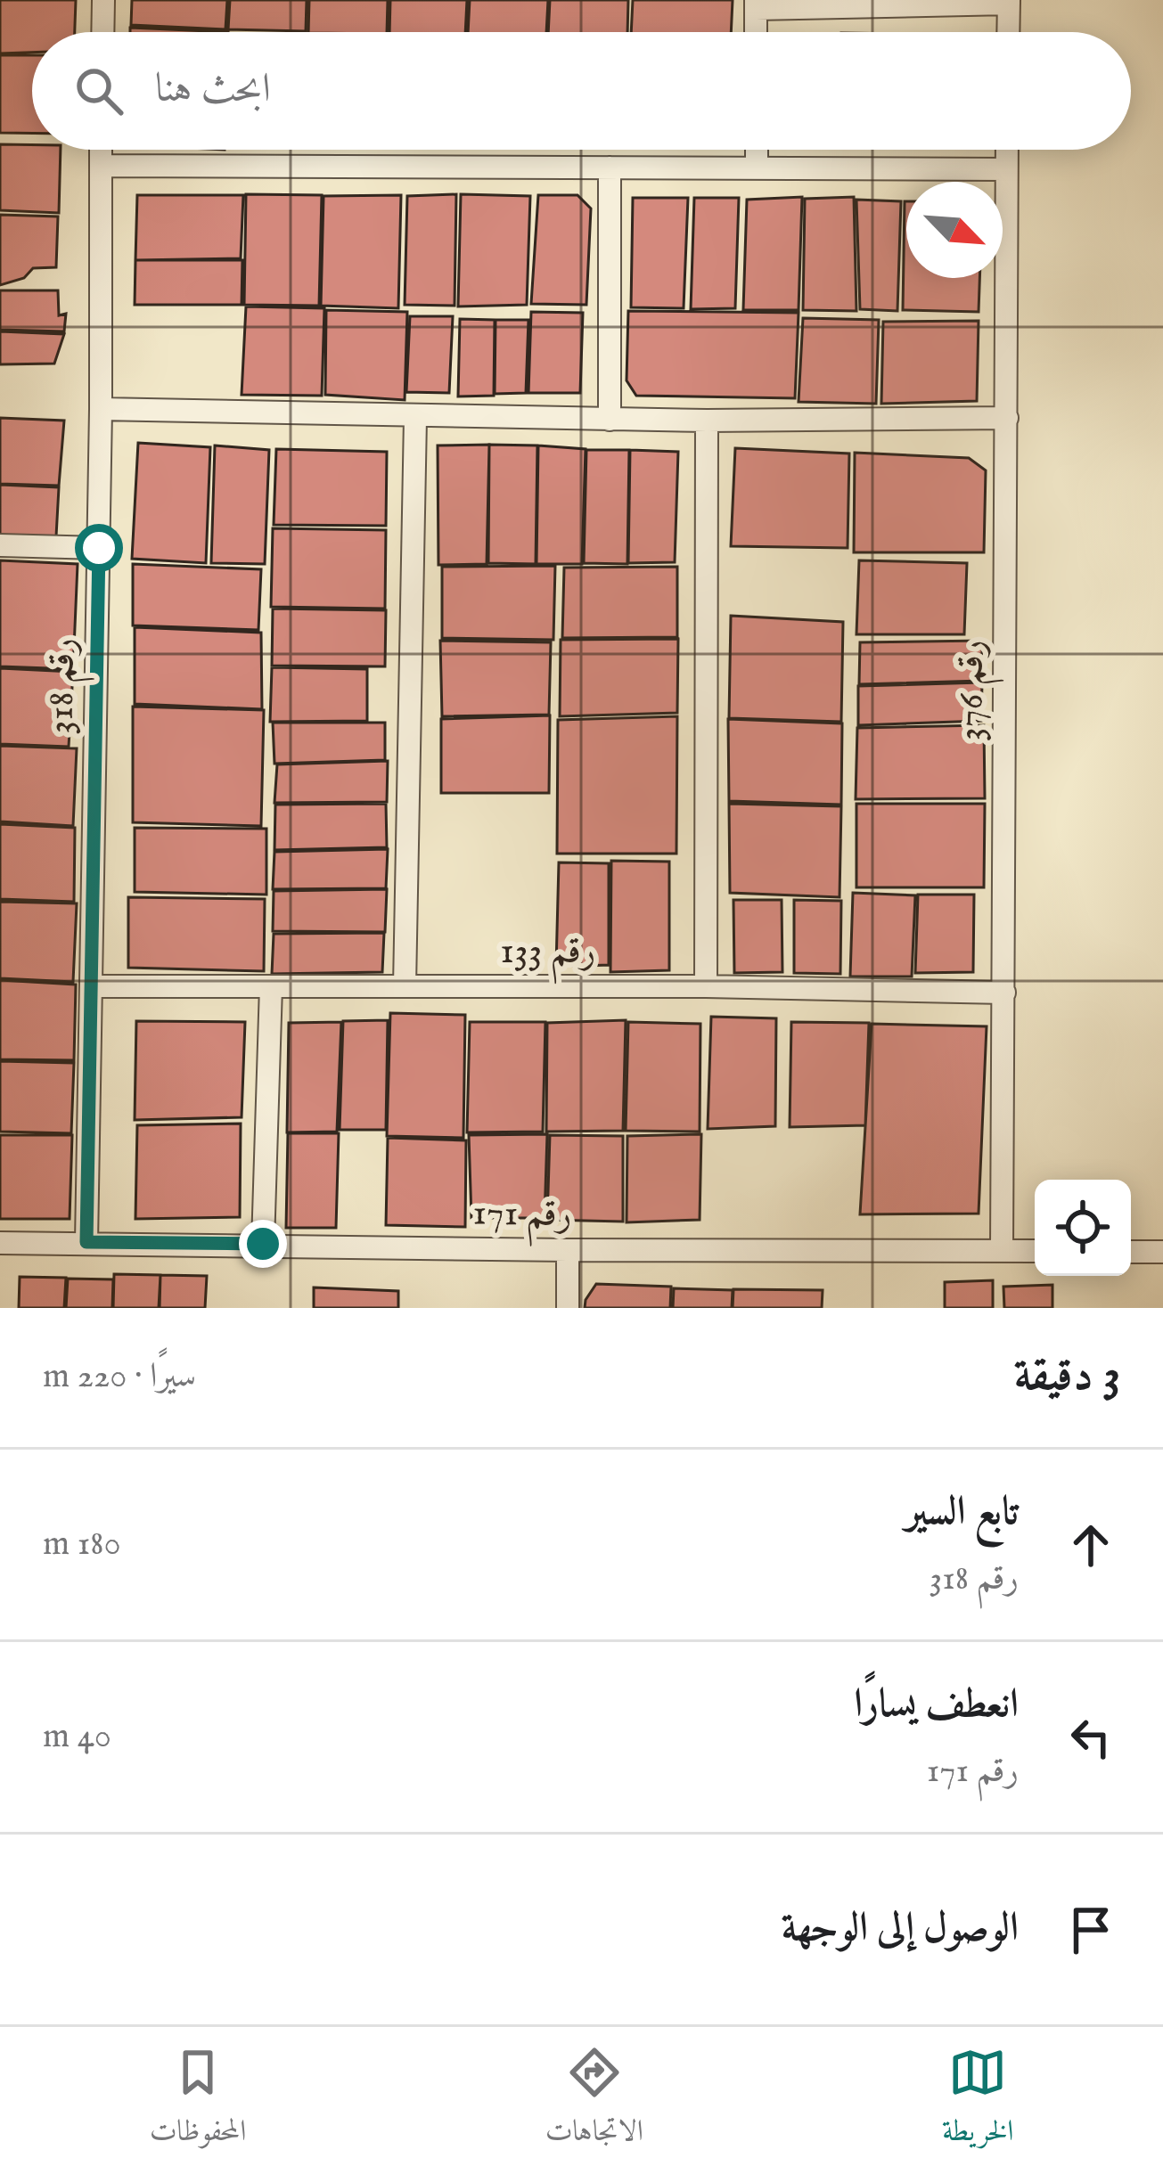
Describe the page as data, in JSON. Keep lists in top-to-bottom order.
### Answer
{
  "streets": {
    "street": [
      "رقم 318",
      "رقم 376",
      "رقم 133",
      "رقم 171"
    ]
  },
  "crossings": [
    ["رقم 318", "رقم 133"],
    ["رقم 318", "رقم 171"],
    ["رقم 376", "رقم 133"],
    ["رقم 376", "رقم 171"]
  ],
  "north": "bottom right",
  "page": {
    "search": "ابحث هنا",
    "heading": ["3 دقيقة", "سيرًا · 220 m"],
    "list": [
      ["تابع السير", "رقم 318", "180 m"],
      ["انعطف يسارًا", "رقم 171", "40 m"],
      "الوصول إلى الوجهة"
    ],
    "nav": ["الخريطة", "الاتجاهات", "المحفوظات"]
  }
}
